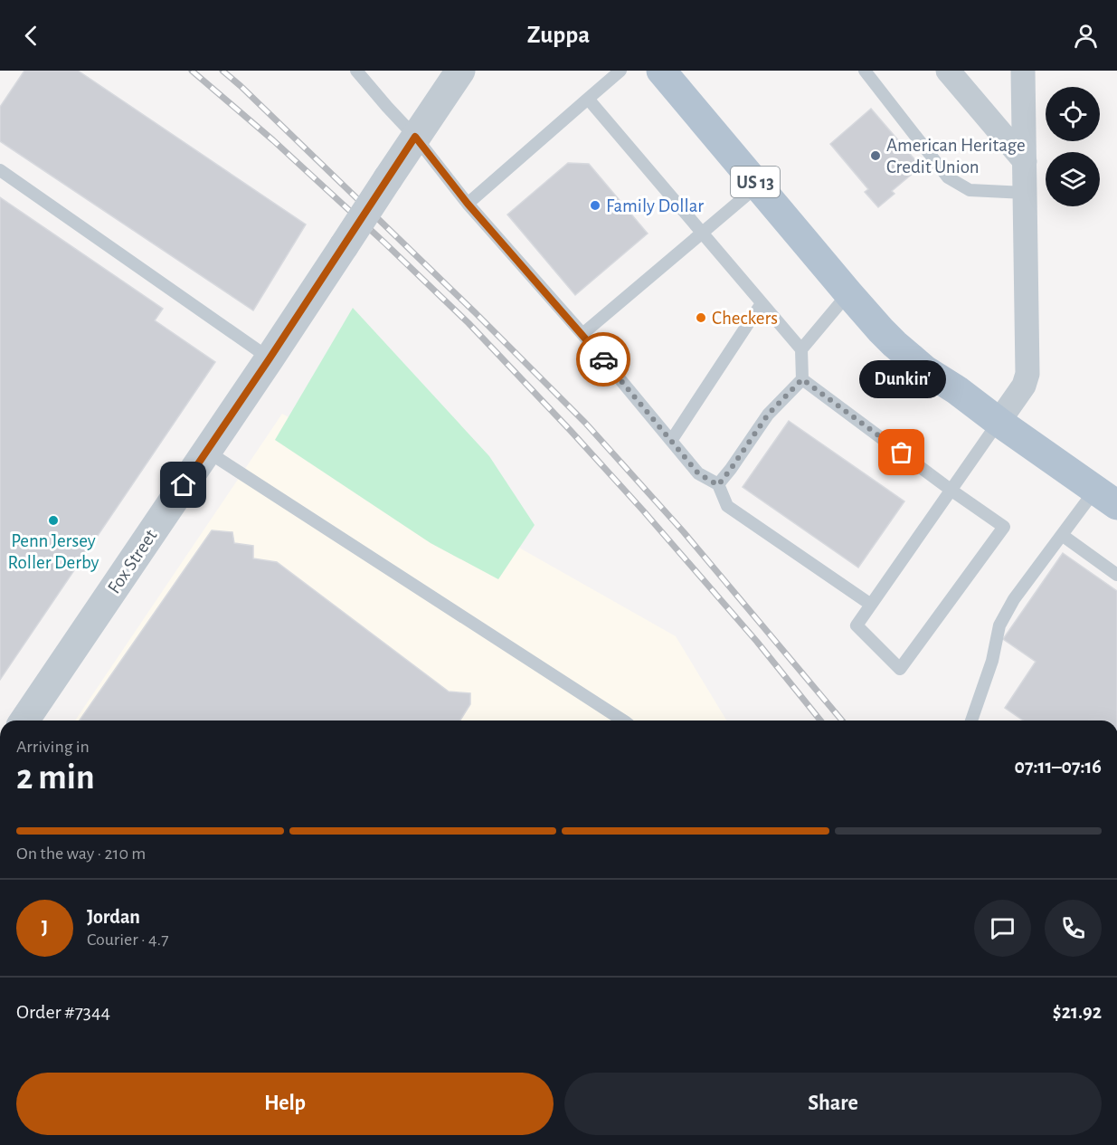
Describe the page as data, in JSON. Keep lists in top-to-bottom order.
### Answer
{
  "streets": {
    "main road": ["US 13"],
    "street": ["Fox Street"]
  },
  "places": [
    "American Heritage Credit Union",
    "Family Dollar",
    "Checkers",
    "Dunkin'",
    "Penn Jersey Roller Derby"
  ],
  "page": {
    "header": "Zuppa",
    "bubble": "Dunkin'",
    "heading": ["2 min", "Arriving in", "07:11–07:16"],
    "panel": [
      "Jordan",
      "Courier · 4.7",
      "Order #7344",
      "$21.92"
    ],
    "bar": "On the way · 210 m",
    "round": "J",
    "buttons": ["Help", "Share"]
  }
}
